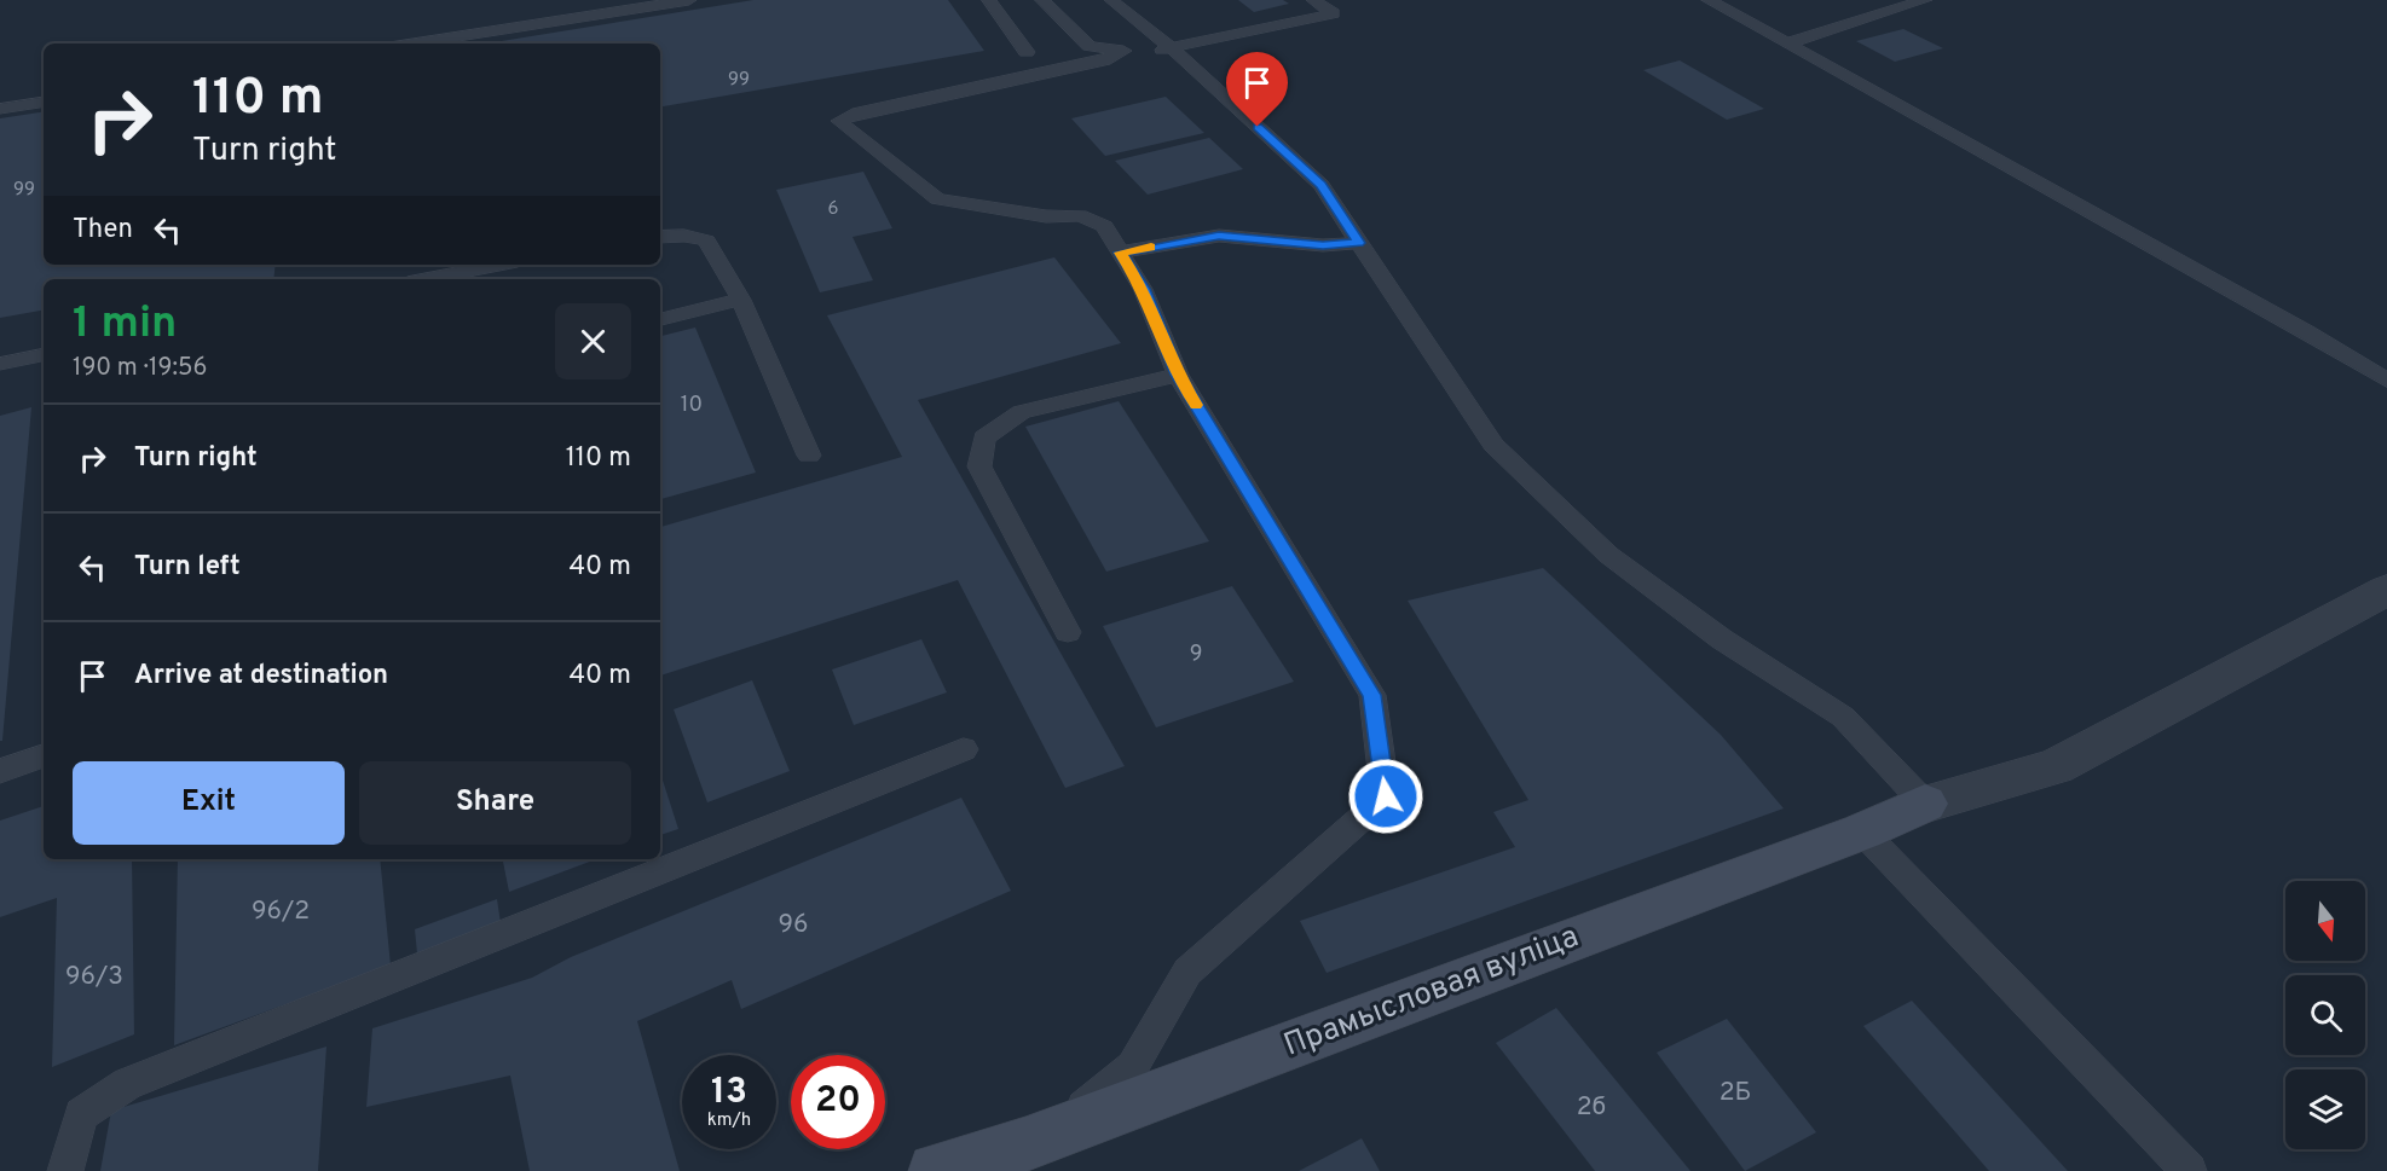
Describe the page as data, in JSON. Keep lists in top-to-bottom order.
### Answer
{
  "streets": {
    "street": ["Прамысловая вуліца"]
  },
  "house_numbers": [
    "99",
    "99",
    "6",
    "10",
    "9",
    "96/2",
    "96",
    "96/3",
    "2Б",
    "2б"
  ],
  "north": "bottom",
  "page": {
    "turn": ["110 m", "Turn right"],
    "then": "Then",
    "heading": ["1 min", "190 m · 19:56"],
    "list": [
      {
        "name": "Turn right",
        "value": "110 m"
      },
      {
        "name": "Turn left",
        "value": "40 m"
      },
      {
        "name": "Arrive at destination",
        "value": "40 m"
      }
    ],
    "buttons": ["Exit", "Share"],
    "speed": "13 km/h",
    "limit": "20"
  }
}
